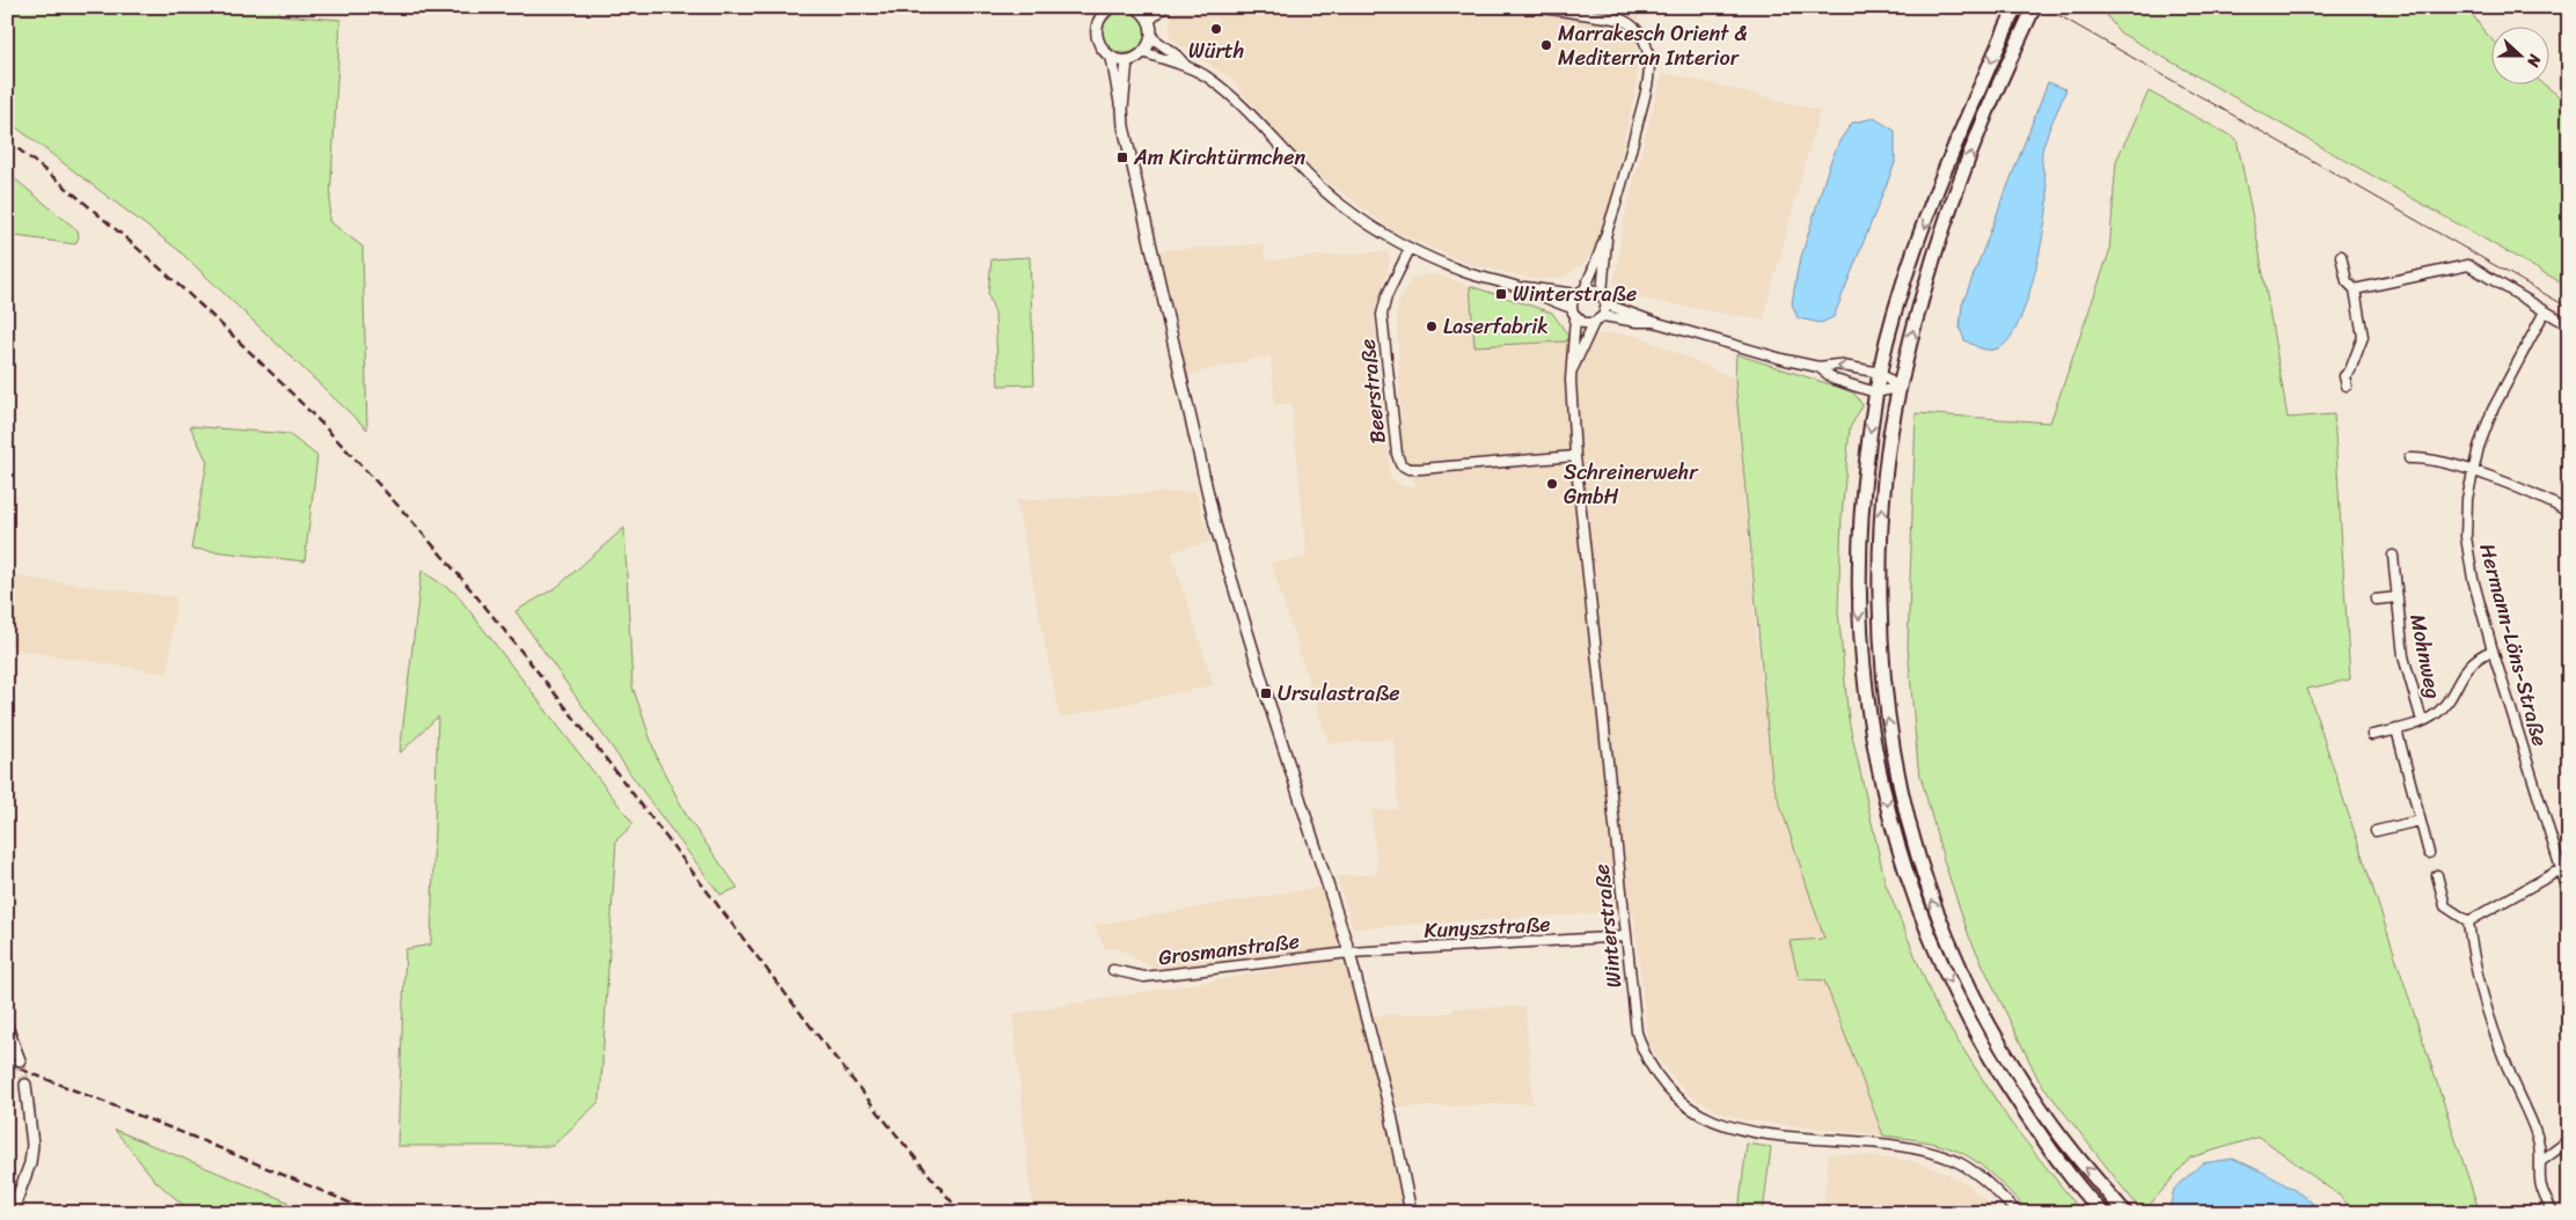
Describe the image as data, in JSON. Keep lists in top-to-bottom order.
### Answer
{
  "streets": {
    "street": [
      "Beerstraße",
      "Hermann-Löns-Straße",
      "Mohnweg",
      "Winterstraße",
      "Kunyszstraße",
      "Grosmanstraße"
    ]
  },
  "crossings": [
    ["Beerstraße", "Winterstraße"],
    ["Winterstraße", "Kunyszstraße"],
    ["Kunyszstraße", "Grosmanstraße"]
  ],
  "places": {
    "other": [
      "Würth",
      "Marrakesch Orient & Mediterran Interior",
      "Laserfabrik",
      "Schreinerwehr GmbH"
    ],
    "transit": ["Am Kirchtürmchen", "Winterstraße", "Ursulastraße"]
  },
  "north": "right"
}
